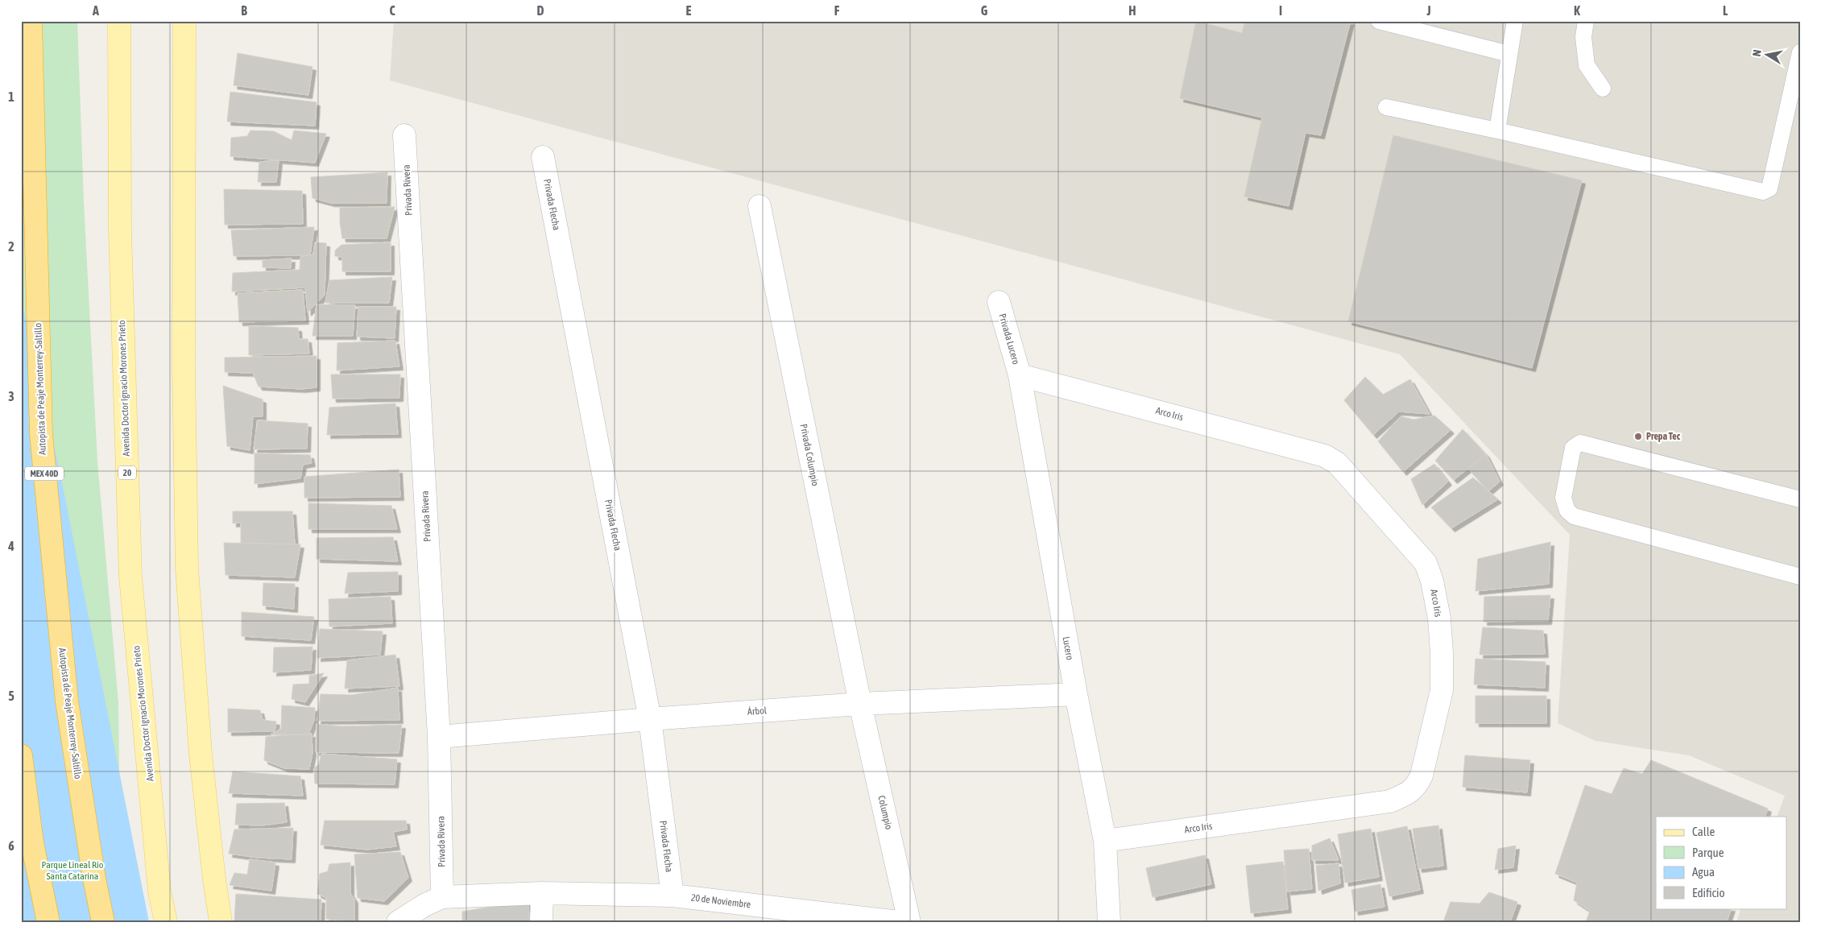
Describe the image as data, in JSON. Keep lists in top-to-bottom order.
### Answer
{
  "streets": {
    "highway": ["Autopista de Peaje Monterrey-Saltillo", "MEX 40D"],
    "main road": ["Avenida Doctor Ignacio Morones Prieto", "20"],
    "street": [
      "Privada Rivera",
      "Privada Flecha",
      "Privada Lucero",
      "Arco Iris",
      "Privada Columpio",
      "Lucero",
      "Árbol",
      "Columpio",
      "20 de Noviembre"
    ]
  },
  "crossings": [
    ["Privada Rivera", "Árbol"],
    ["Privada Rivera", "20 de Noviembre"],
    ["Privada Flecha", "Árbol"],
    ["Privada Flecha", "20 de Noviembre"],
    ["Privada Lucero", "Arco Iris"],
    ["Privada Lucero", "Lucero"],
    ["Arco Iris", "Lucero"],
    ["Privada Columpio", "Árbol"],
    ["Privada Columpio", "Columpio"],
    ["Lucero", "Árbol"],
    ["Árbol", "Columpio"]
  ],
  "parks": ["Parque Lineal Río Santa Catarina"],
  "places": ["Prepa Tec"],
  "legend": [
    "Calle",
    "Parque",
    "Agua",
    "Edificio"
  ],
  "north": "left",
  "grid": {
    "columns": [
      "A",
      "B",
      "C",
      "D",
      "E",
      "F",
      "G",
      "H",
      "I",
      "J",
      "K",
      "L"
    ],
    "rows": [
      "1",
      "2",
      "3",
      "4",
      "5",
      "6"
    ]
  }
}
